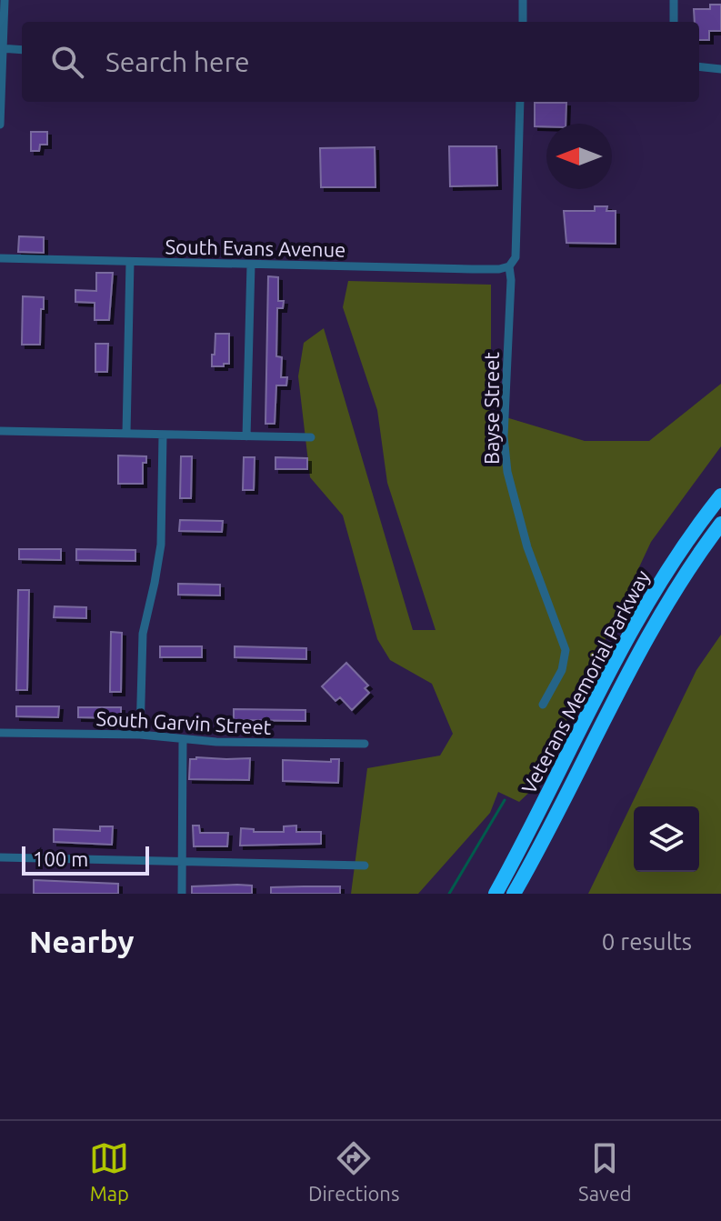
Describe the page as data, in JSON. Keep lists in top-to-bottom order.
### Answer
{
  "streets": {
    "highway": ["Veterans Memorial Parkway"],
    "street": ["South Evans Avenue", "Bayse Street", "South Garvin Street"]
  },
  "crossings": [
    ["South Evans Avenue", "Bayse Street"]
  ],
  "scale_bar": "100 m",
  "north": "left",
  "page": {
    "search": "Search here",
    "scale": "100 m",
    "heading": ["Nearby", "0 results"],
    "nav": ["Map", "Directions", "Saved"]
  }
}
